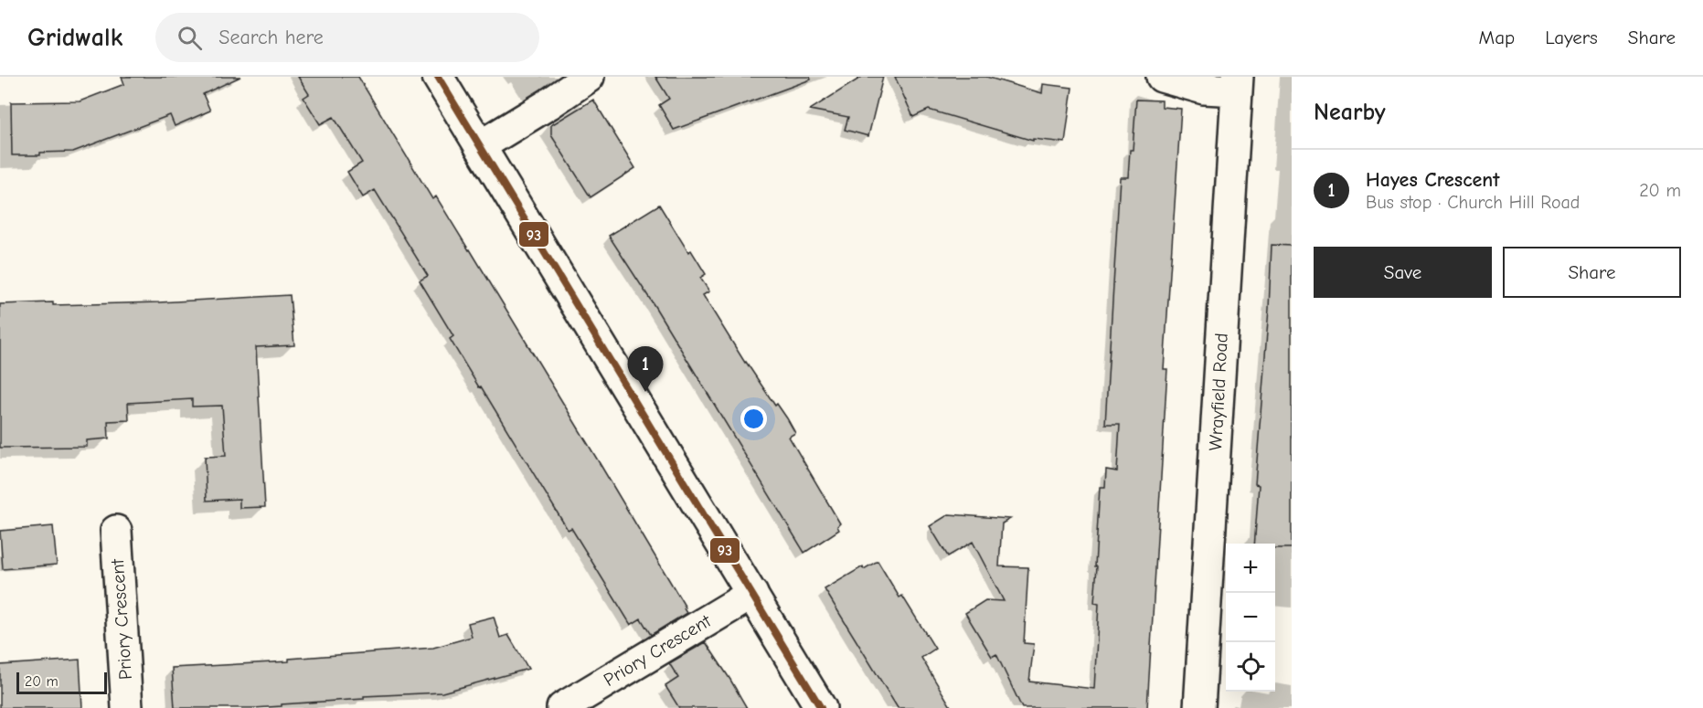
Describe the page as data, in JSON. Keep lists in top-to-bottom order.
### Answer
{
  "streets": {
    "street": ["Wrayfield Road", "Priory Crescent"]
  },
  "lines": ["transit line 93"],
  "scale_bar": "20 m",
  "page": {
    "header": "Gridwalk",
    "search": "Search here",
    "nav": ["Map", "Layers", "Share"],
    "heading": "Nearby",
    "list": [
      {
        "mark": "1",
        "name": "Hayes Crescent",
        "note": "Bus stop · Church Hill Road",
        "value": "20 m"
      }
    ],
    "buttons": ["Save", "Share"],
    "pins": "1",
    "map_buttons": ["+", "−"],
    "scale": "20 m"
  }
}
